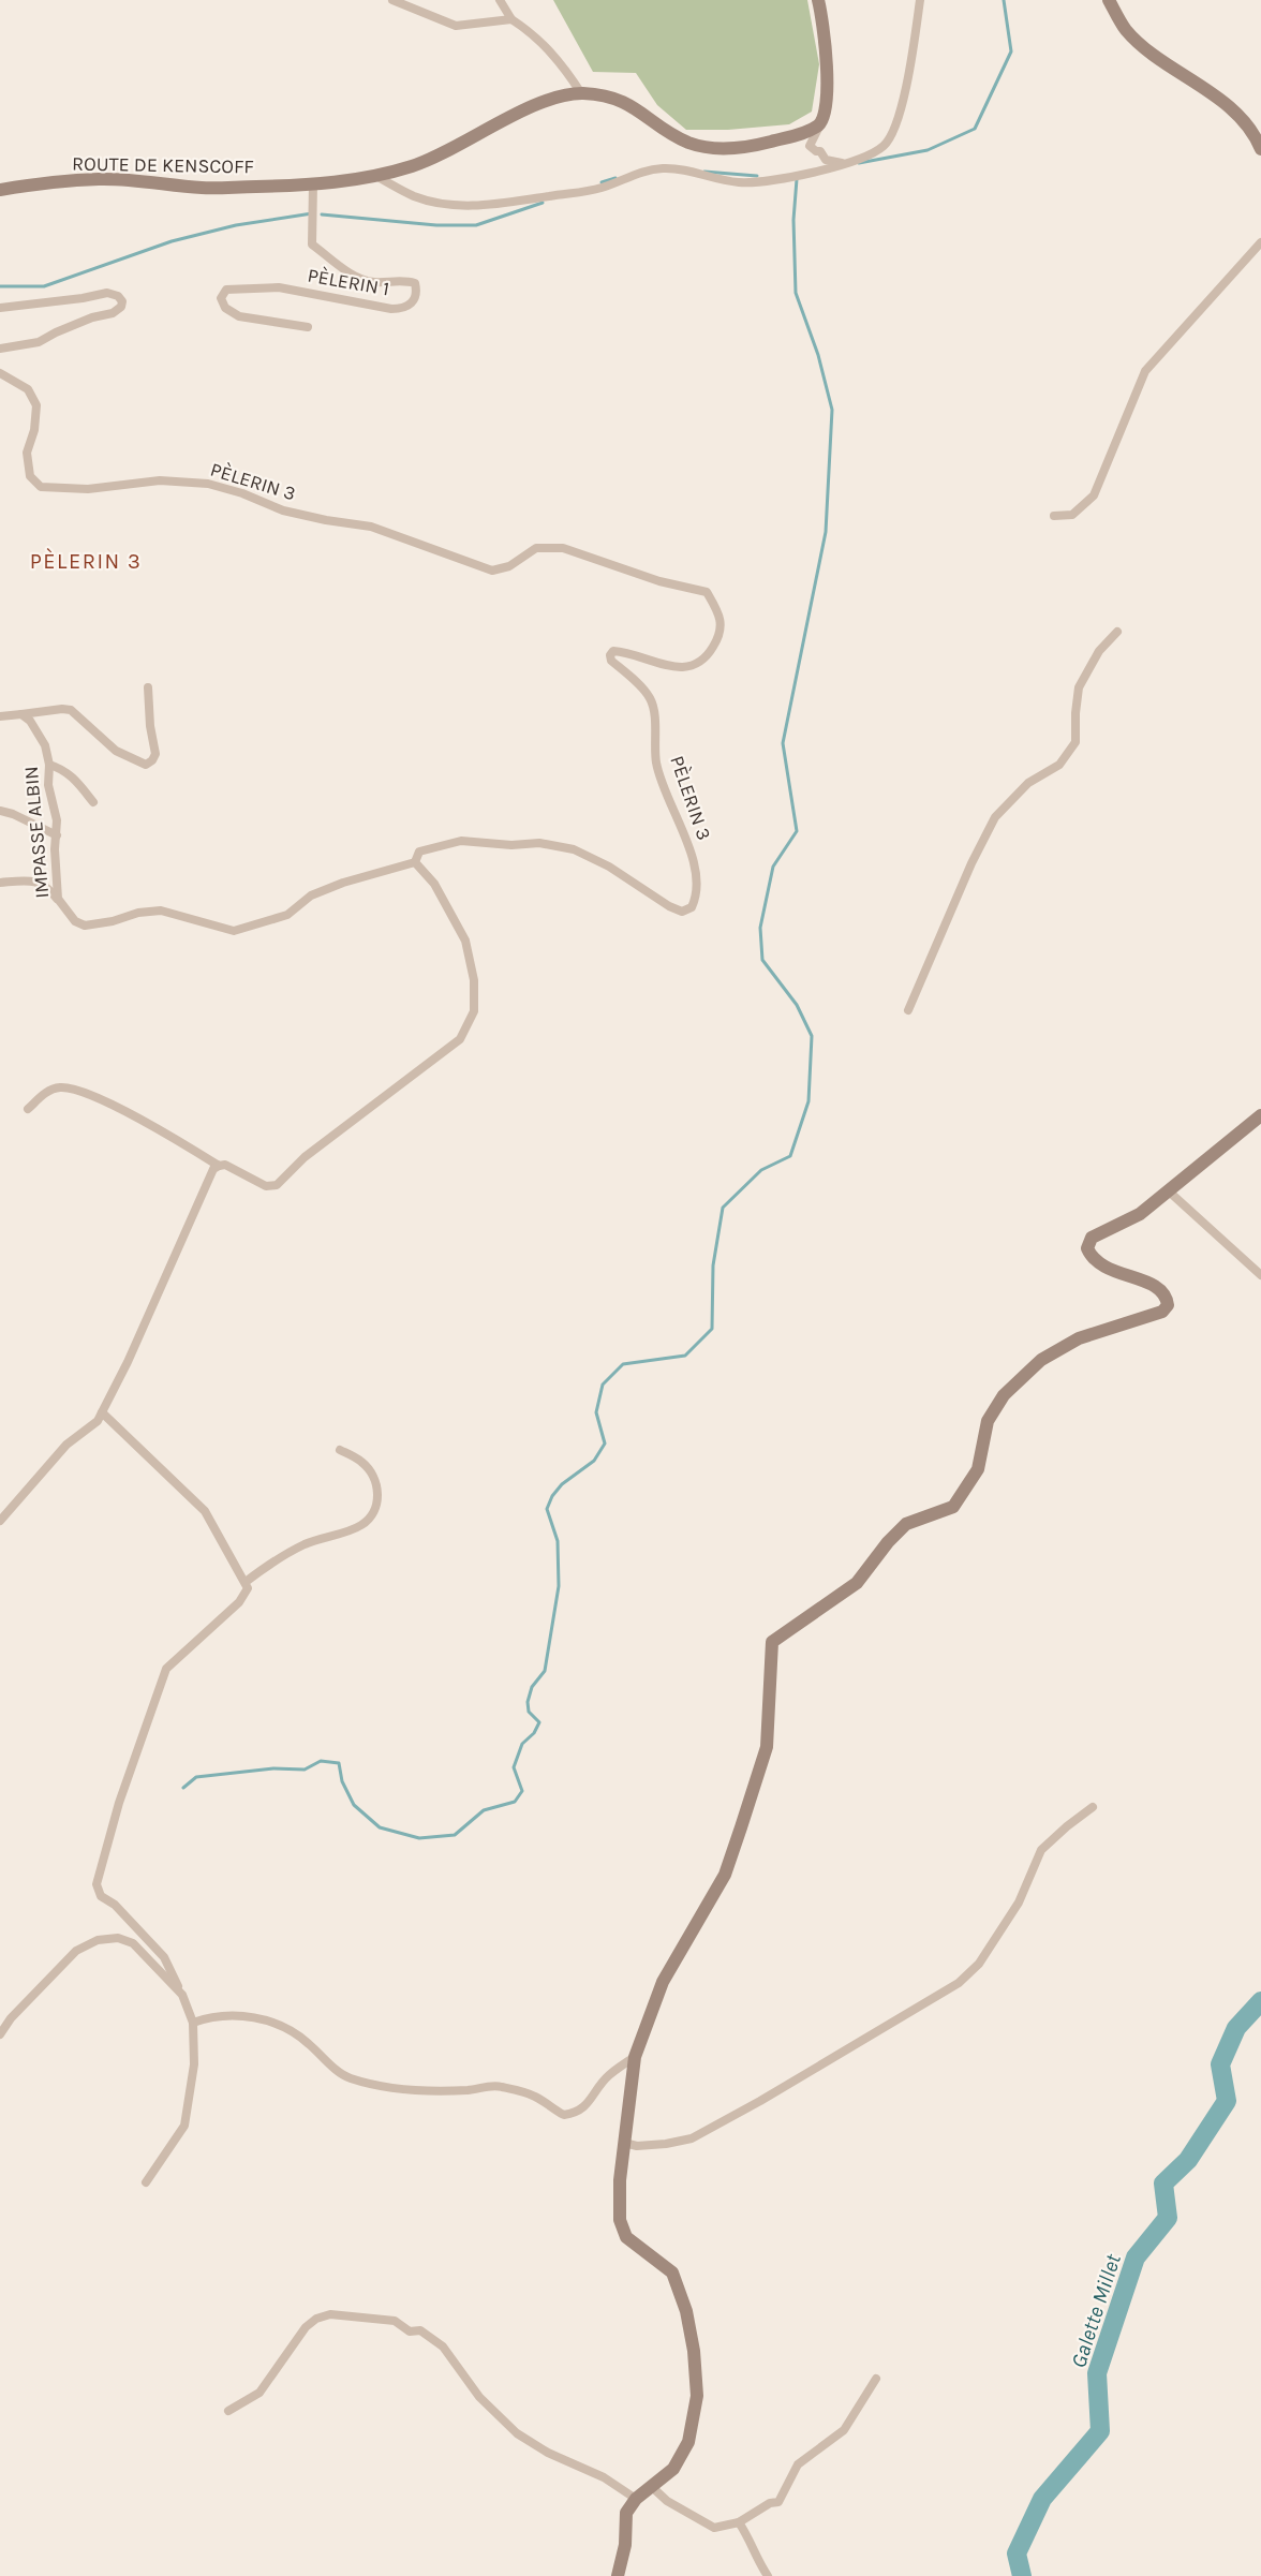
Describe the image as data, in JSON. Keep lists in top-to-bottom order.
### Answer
{
  "streets": {
    "street": [
      "ROUTE DE KENSCOFF",
      "PÈLERIN 1",
      "PÈLERIN 3",
      "IMPASSE ALBIN"
    ]
  },
  "crossings": [
    ["ROUTE DE KENSCOFF", "PÈLERIN 1"],
    ["PÈLERIN 3", "IMPASSE ALBIN"]
  ],
  "districts": ["PÈLERIN 3"],
  "water": ["Galette Millet"]
}
